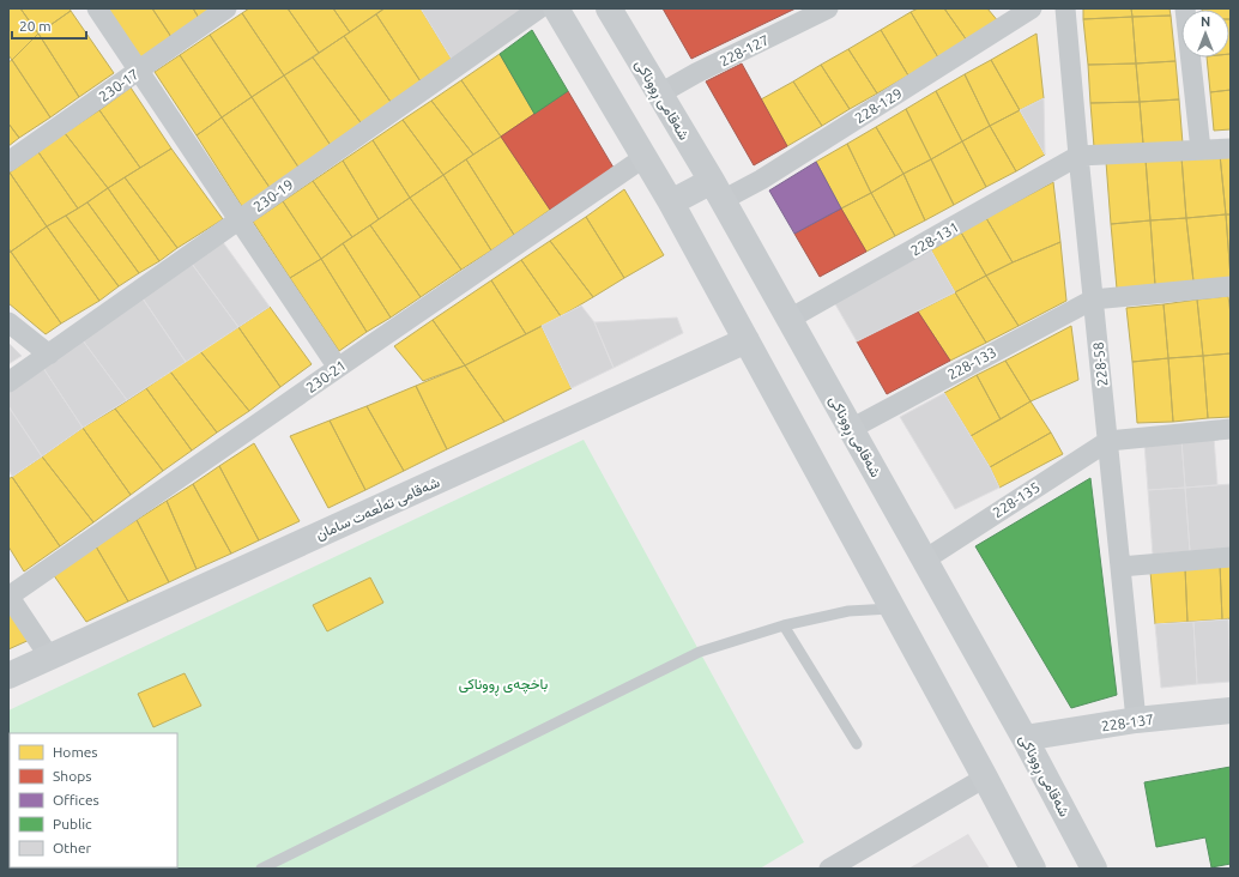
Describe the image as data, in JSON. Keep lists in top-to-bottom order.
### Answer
{
  "streets": {
    "main road": ["شەقامی ڕووناکی", "شەقامی تەڵعەت سامان", "228-137"],
    "street": [
      "228-127",
      "230-17",
      "228-129",
      "230-19",
      "228-131",
      "228-133",
      "228-58",
      "230-21",
      "228-135"
    ]
  },
  "crossings": [
    ["228-127", "شەقامی ڕووناکی"],
    ["شەقامی ڕووناکی", "228-129"],
    ["شەقامی ڕووناکی", "228-131"],
    ["شەقامی ڕووناکی", "228-133"],
    ["شەقامی ڕووناکی", "228-135"],
    ["شەقامی ڕووناکی", "228-137"],
    ["228-131", "228-58"],
    ["228-133", "228-58"],
    ["228-58", "228-135"],
    ["228-58", "228-137"]
  ],
  "parks": ["باخچەی ڕووناکی"],
  "legend": [
    "Homes",
    "Shops",
    "Offices",
    "Public",
    "Other"
  ],
  "scale_bar": "20 m",
  "north": "top"
}
